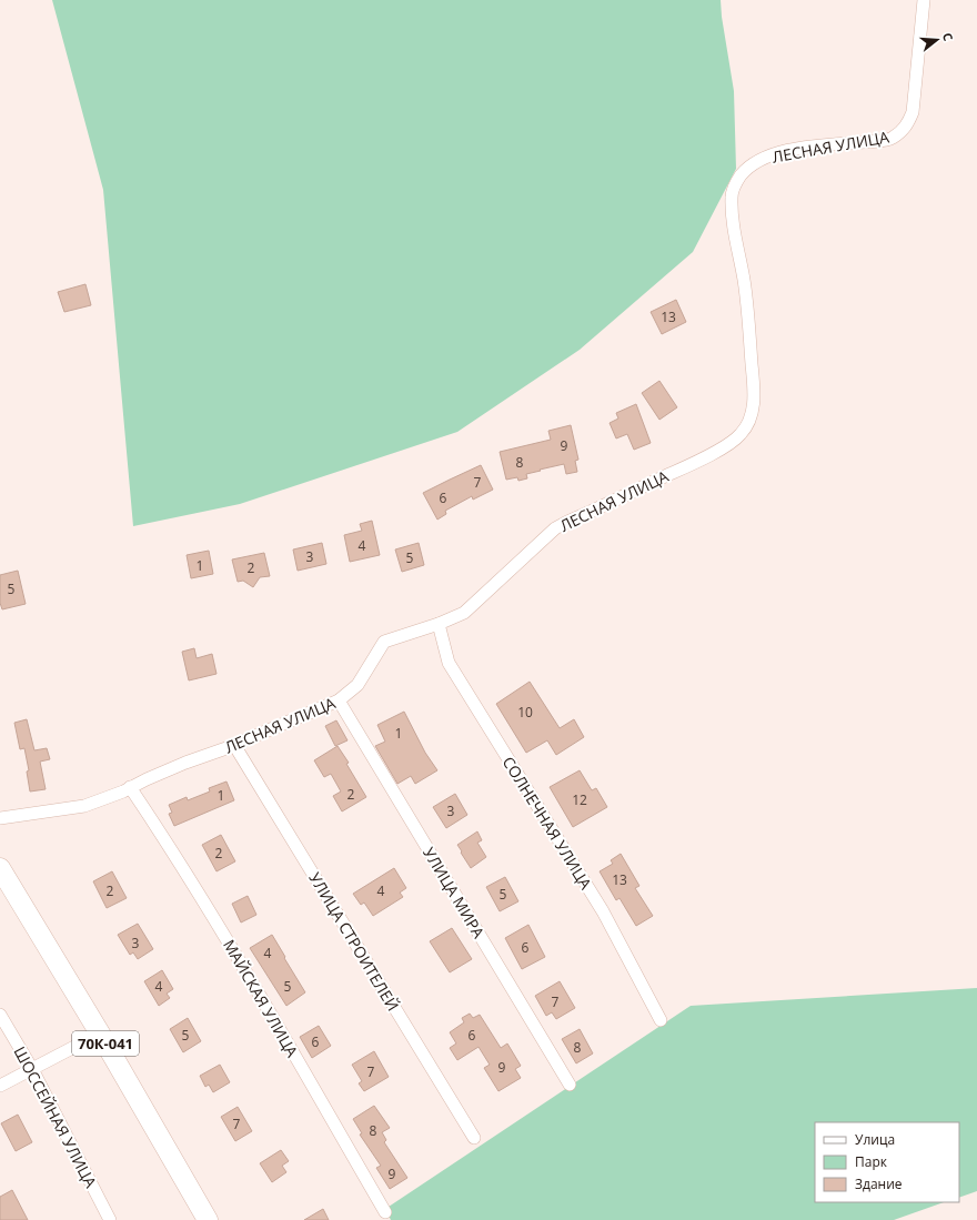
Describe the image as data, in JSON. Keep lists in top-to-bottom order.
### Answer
{
  "streets": {
    "main road": ["70К-041"],
    "street": [
      "ЛЕСНАЯ УЛИЦА",
      "СОЛНЕЧНАЯ УЛИЦА",
      "УЛИЦА МИРА",
      "УЛИЦА СТРОИТЕЛЕЙ",
      "МАЙСКАЯ УЛИЦА",
      "ШОССЕЙНАЯ УЛИЦА"
    ]
  },
  "crossings": [
    ["ЛЕСНАЯ УЛИЦА", "СОЛНЕЧНАЯ УЛИЦА"],
    ["ЛЕСНАЯ УЛИЦА", "УЛИЦА МИРА"],
    ["ЛЕСНАЯ УЛИЦА", "УЛИЦА СТРОИТЕЛЕЙ"],
    ["ЛЕСНАЯ УЛИЦА", "МАЙСКАЯ УЛИЦА"]
  ],
  "house_numbers": [
    "13",
    "9",
    "8",
    "7",
    "6",
    "4",
    "3",
    "5",
    "1",
    "2",
    "5",
    "10",
    "1",
    "2",
    "1",
    "12",
    "3",
    "2",
    "13",
    "2",
    "4",
    "5",
    "3",
    "6",
    "4",
    "4",
    "5",
    "7",
    "5",
    "6",
    "6",
    "8",
    "9",
    "7",
    "7",
    "8",
    "9"
  ],
  "legend": ["Улица", "Парк", "Здание"],
  "north": "right"
}
